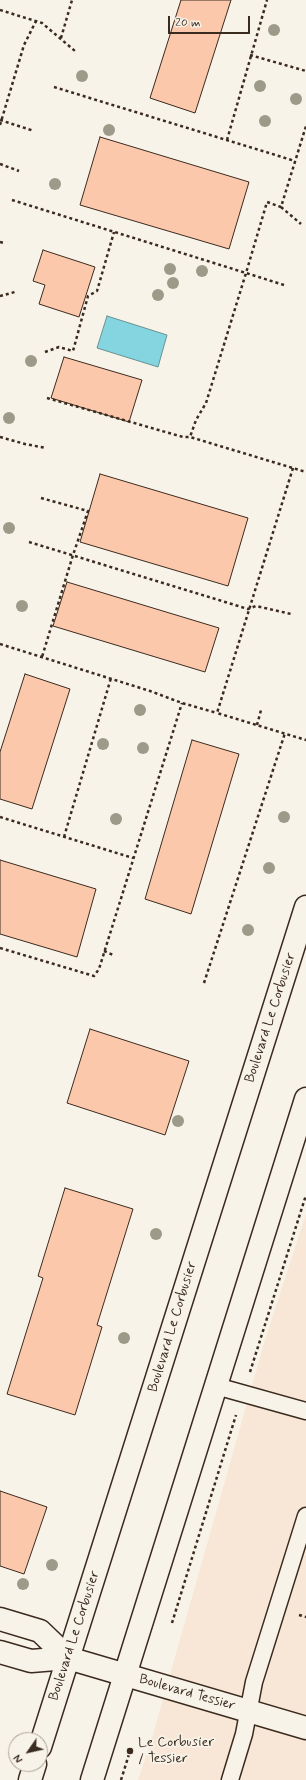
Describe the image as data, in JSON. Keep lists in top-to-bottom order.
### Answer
{
  "streets": {
    "street": ["Boulevard Le Corbusier", "Boulevard Tessier"]
  },
  "crossings": [
    ["Boulevard Le Corbusier", "Boulevard Tessier"]
  ],
  "places": ["Le Corbusier / Tessier"],
  "scale_bar": "20 m",
  "north": "bottom left"
}
